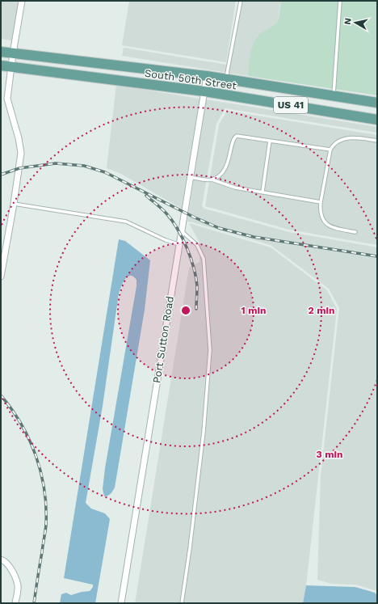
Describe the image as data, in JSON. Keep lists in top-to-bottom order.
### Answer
{
  "streets": {
    "main road": ["South 50th Street", "US 41"],
    "street": ["Port Sutton Road"]
  },
  "crossings": [
    ["South 50th Street", "Port Sutton Road"]
  ],
  "north": "left",
  "rings": ["1 min", "2 min", "3 min"]
}
